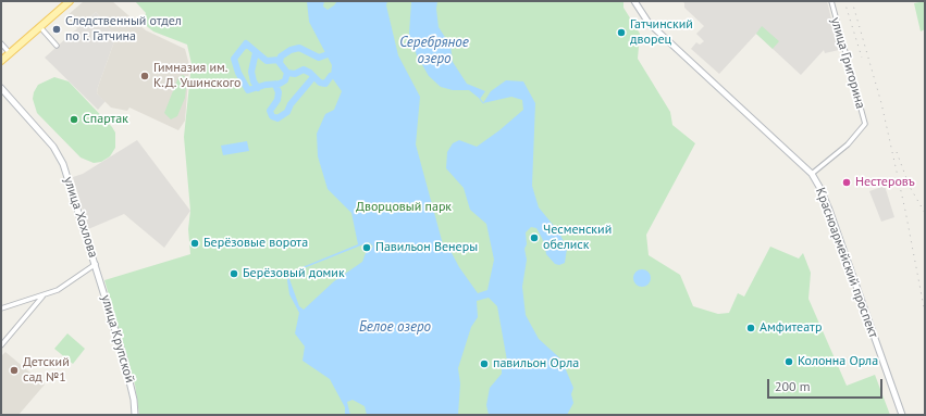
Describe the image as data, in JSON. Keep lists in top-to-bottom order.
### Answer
{
  "streets": {
    "main road": ["улица Хохлова", "Красноармейский проспект", "улица Крупской"],
    "street": ["улица Григорина"]
  },
  "crossings": [
    ["улица Григорина", "Красноармейский проспект"],
    ["улица Хохлова", "улица Крупской"]
  ],
  "water": ["Серебряное озеро", "Белое озеро"],
  "parks": ["Дворцовый парк"],
  "places": [
    "Следственный отдел по г. Гатчина",
    "Гатчинский дворец",
    "Гимназия им. К.Д. Ушинского",
    "Спартак",
    "Нестеровъ",
    "Чесменский обелиск",
    "Берёзовые ворота",
    "Павильон Венеры",
    "Берёзовый домик",
    "Амфитеатр",
    "Колонна Орла",
    "павильон Орла",
    "Детский сад №1"
  ],
  "scale_bar": "200 m"
}
